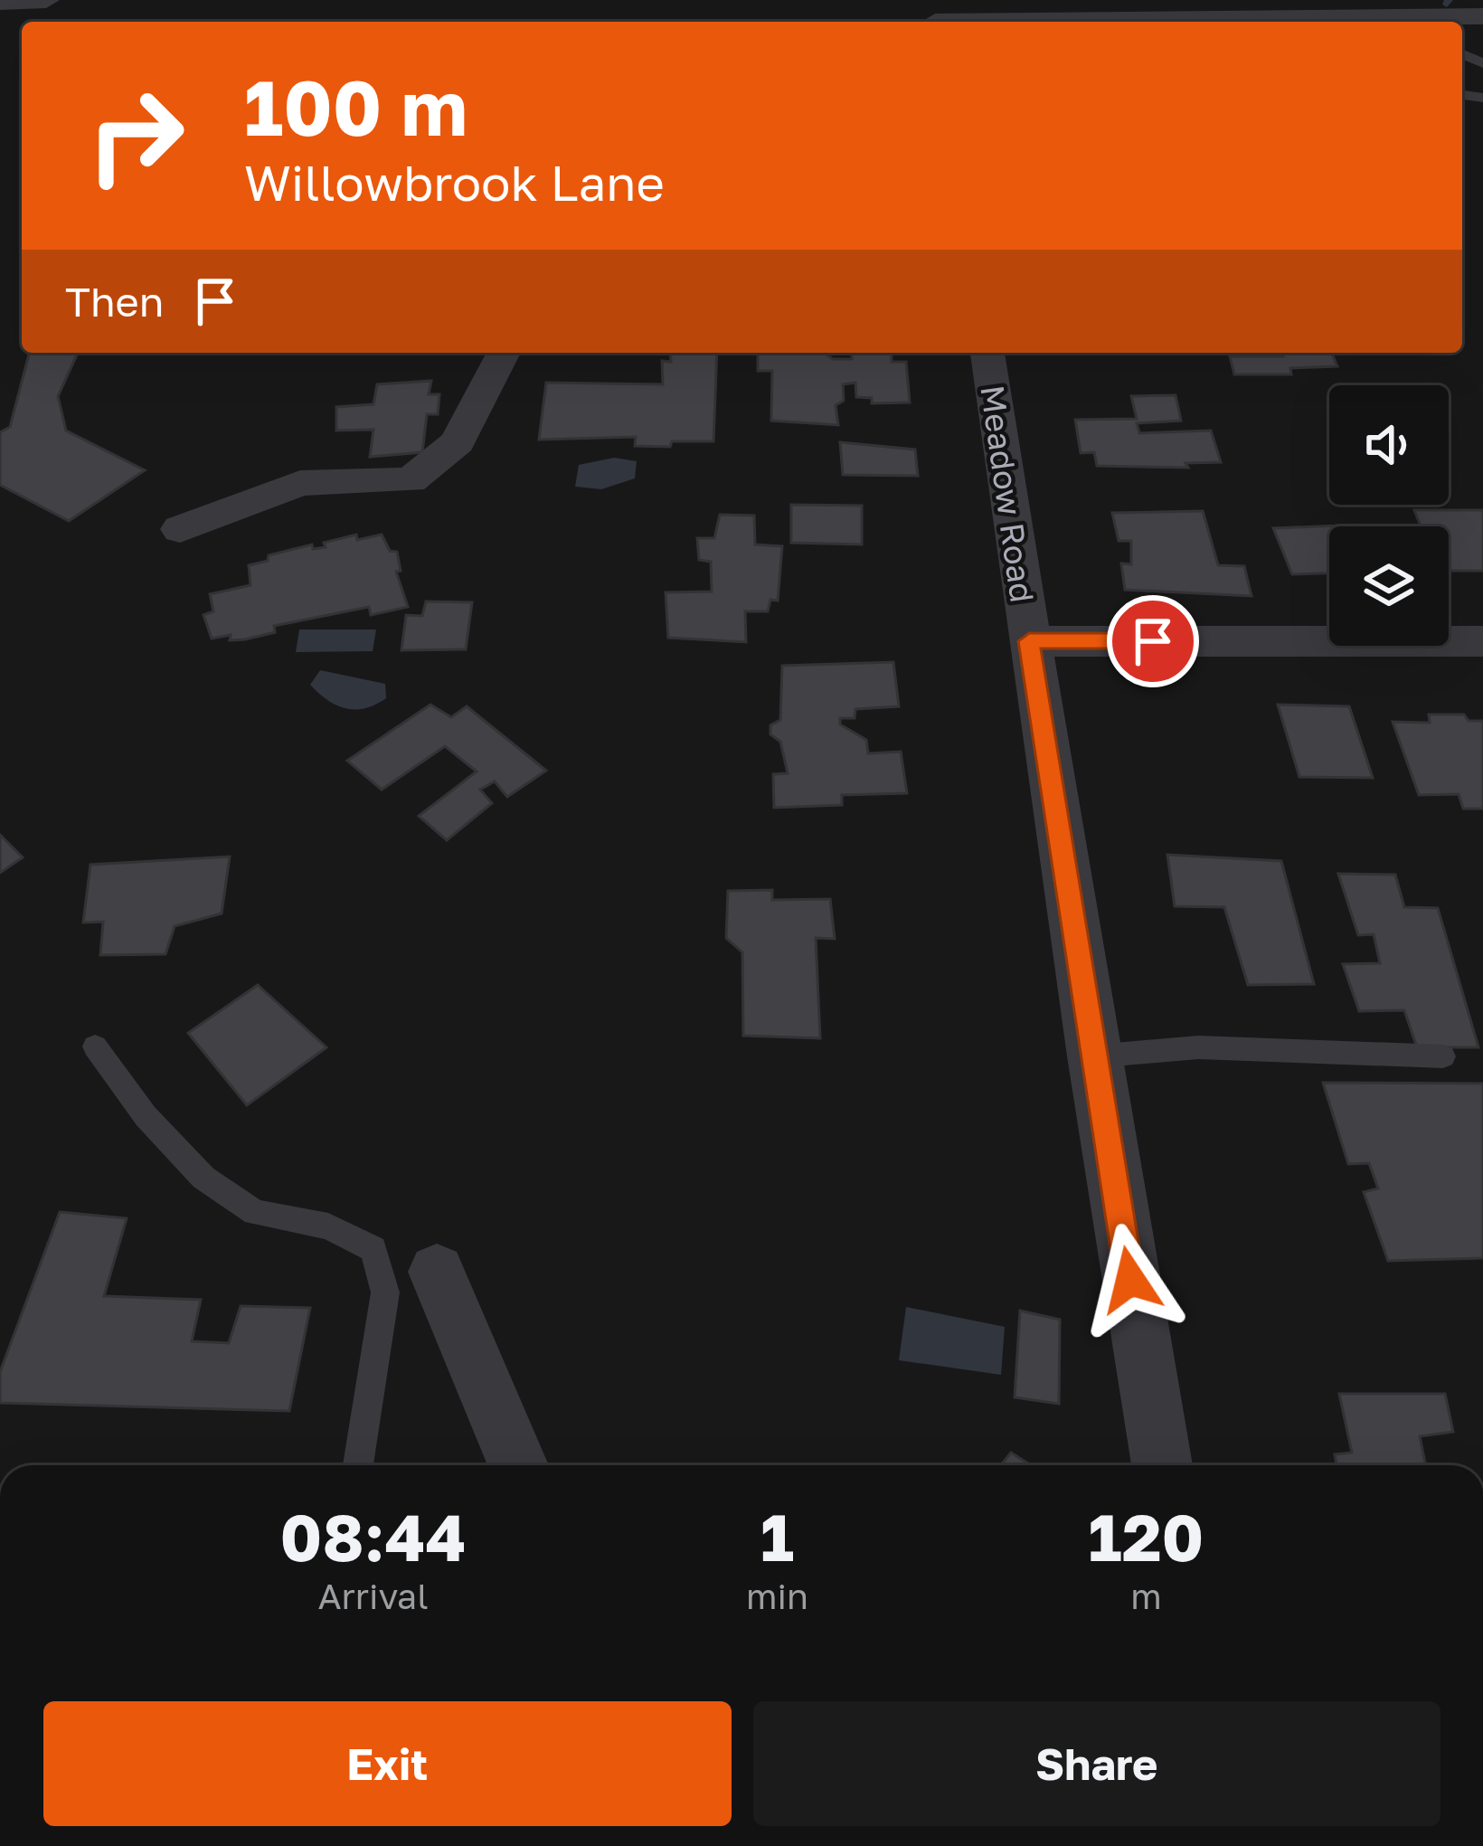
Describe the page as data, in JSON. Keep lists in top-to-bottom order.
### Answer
{
  "streets": {
    "street": ["Meadow Road"]
  },
  "page": {
    "turn": ["100 m", "Willowbrook Lane"],
    "then": "Then",
    "eta": [
      "08:44",
      "Arrival",
      "1",
      "min",
      "120",
      "m"
    ],
    "buttons": ["Exit", "Share"]
  }
}
